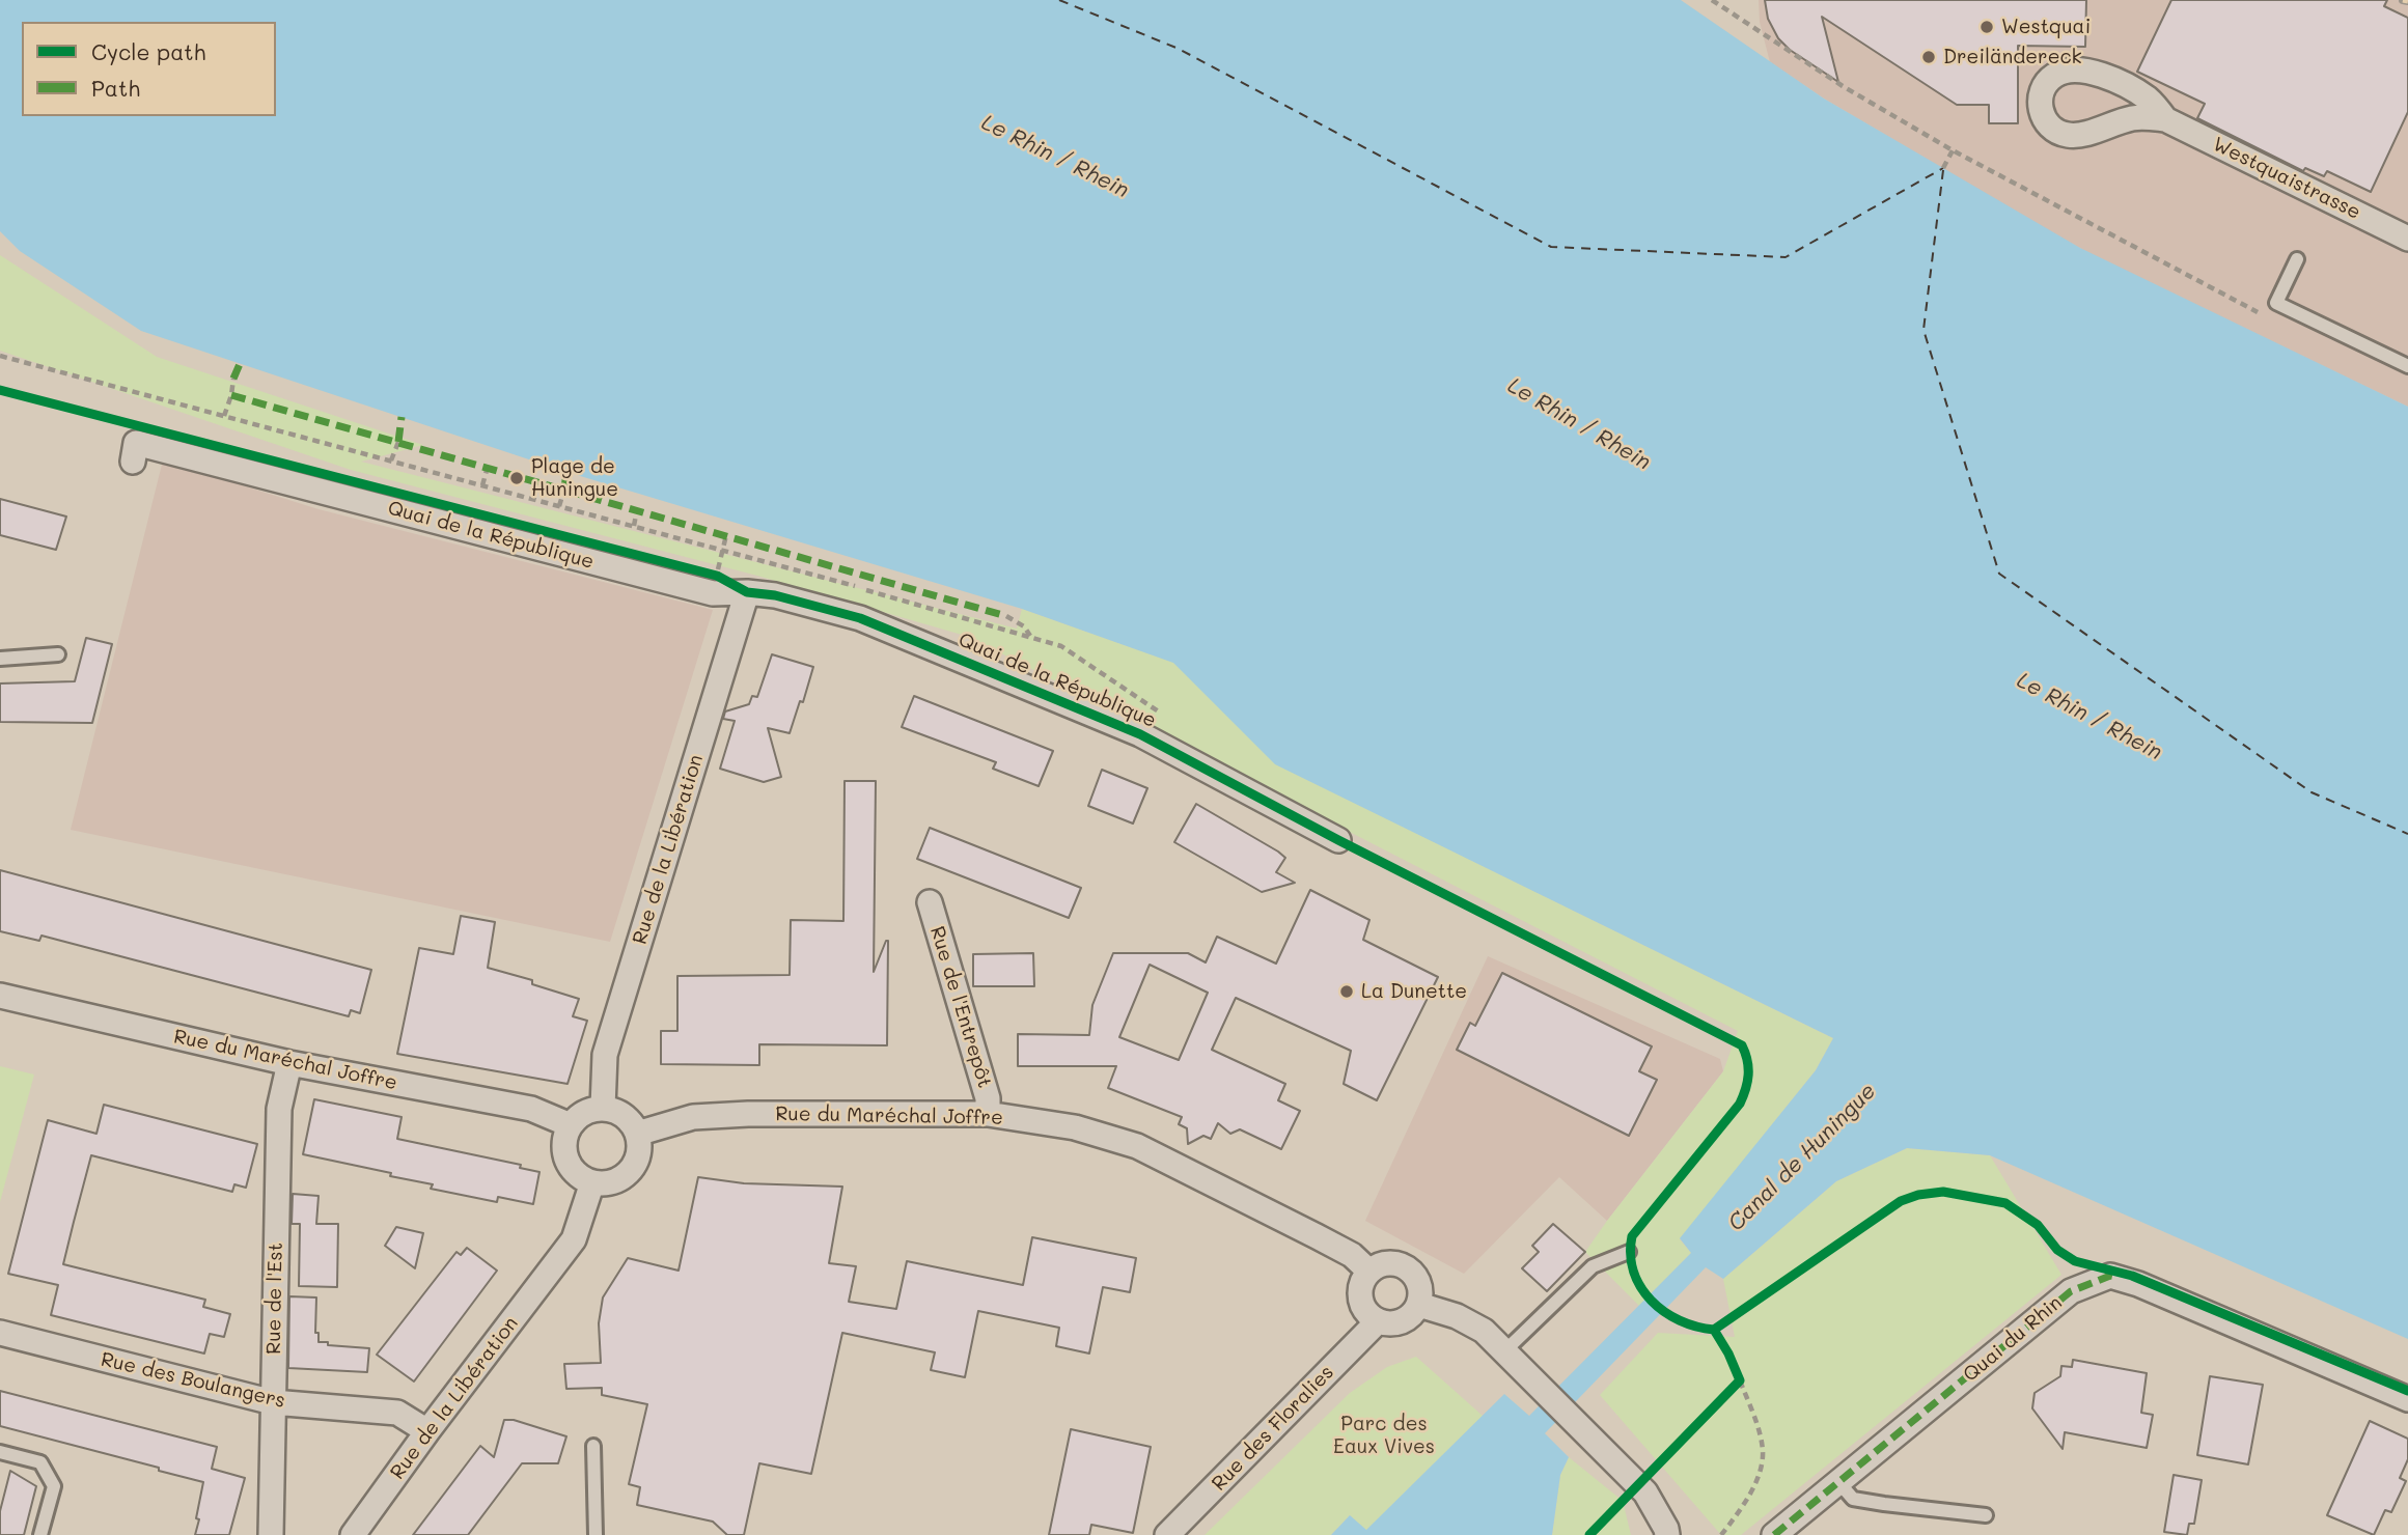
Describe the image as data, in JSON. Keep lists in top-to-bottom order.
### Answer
{
  "streets": {
    "street": [
      "Westquaistrasse",
      "Quai de la République",
      "Rue de la Libération",
      "Rue de l'Entrepôt",
      "Rue du Maréchal Joffre",
      "Rue de l'Est",
      "Quai du Rhin",
      "Rue des Boulangers",
      "Rue des Floralies"
    ]
  },
  "crossings": [
    ["Quai de la République", "Rue de la Libération"],
    ["Rue de la Libération", "Rue du Maréchal Joffre"],
    ["Rue de la Libération", "Rue des Boulangers"],
    ["Rue de l'Entrepôt", "Rue du Maréchal Joffre"],
    ["Rue du Maréchal Joffre", "Rue de l'Est"],
    ["Rue du Maréchal Joffre", "Rue des Floralies"],
    ["Rue de l'Est", "Rue des Boulangers"]
  ],
  "water": ["Le Rhin / Rhein", "Canal de Huningue"],
  "parks": ["Parc des Eaux Vives"],
  "places": [
    "Westquai",
    "Dreiländereck",
    "Plage de Huningue",
    "La Dunette"
  ],
  "legend": ["Cycle path", "Path"]
}
